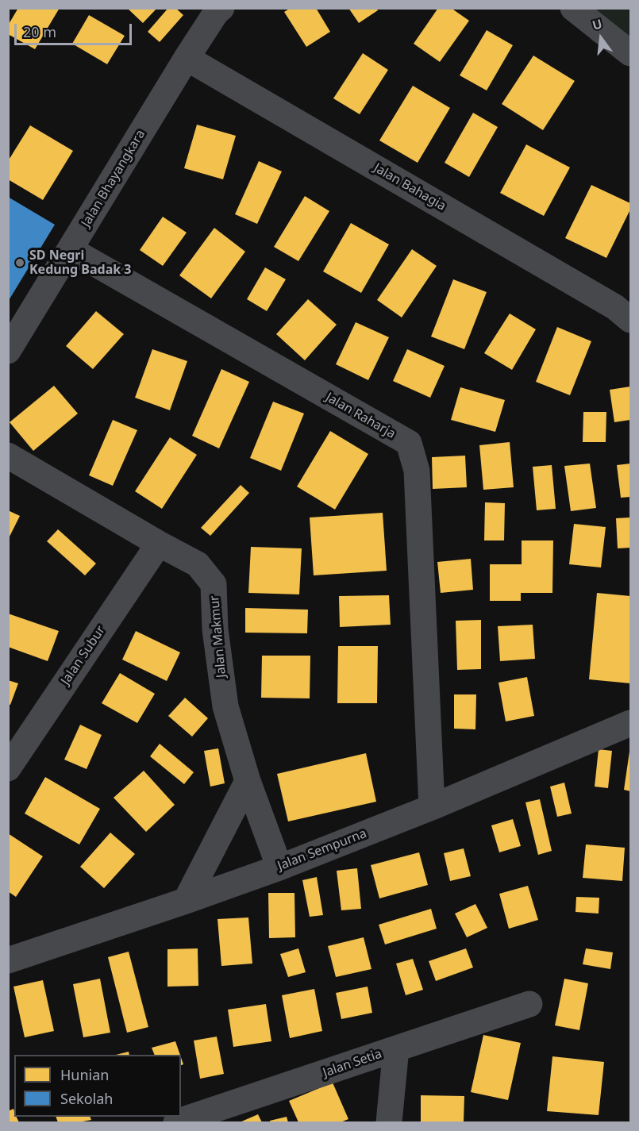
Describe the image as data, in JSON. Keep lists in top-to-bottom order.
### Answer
{
  "streets": {
    "street": [
      "Jalan Bhayangkara",
      "Jalan Bahagia",
      "Jalan Raharja",
      "Jalan Makmur",
      "Jalan Subur",
      "Jalan Sempurna",
      "Jalan Setia"
    ]
  },
  "crossings": [
    ["Jalan Bhayangkara", "Jalan Bahagia"],
    ["Jalan Bhayangkara", "Jalan Raharja"],
    ["Jalan Raharja", "Jalan Sempurna"],
    ["Jalan Makmur", "Jalan Subur"],
    ["Jalan Makmur", "Jalan Sempurna"]
  ],
  "places": ["SD Negri Kedung Badak 3"],
  "legend": ["Hunian", "Sekolah"],
  "scale_bar": "20 m",
  "north": "top"
}
